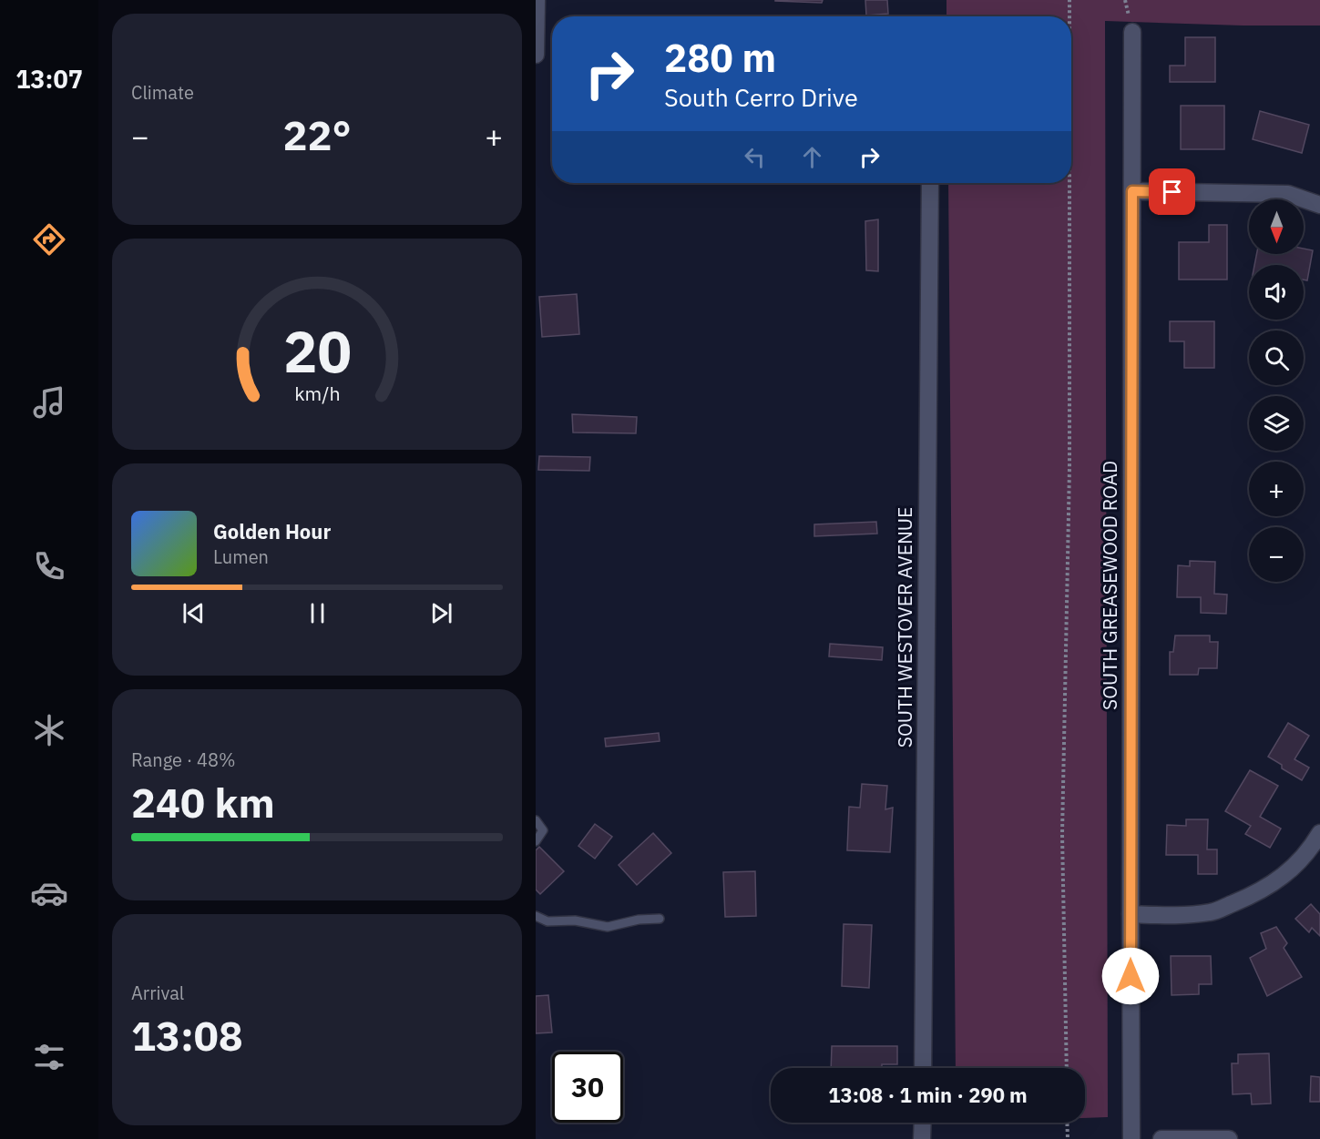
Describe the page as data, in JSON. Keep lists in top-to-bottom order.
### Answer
{
  "streets": {
    "street": ["SOUTH GREASEWOOD ROAD", "SOUTH WESTOVER AVENUE"]
  },
  "north": "bottom",
  "page": {
    "tabs": "13:07",
    "tile": [
      "Climate",
      ["Range · 48%", "240 km"],
      ["Arrival", "13:08"]
    ],
    "turn": ["280 m", "South Cerro Drive"],
    "heat": ["−", "22°", "+"],
    "map_buttons": ["+", "−"],
    "song": ["Golden Hour", "Lumen"],
    "limit": "30",
    "trip": "13:08 · 1 min · 290 m",
    "gauge": ["20", "km/h"]
  }
}
